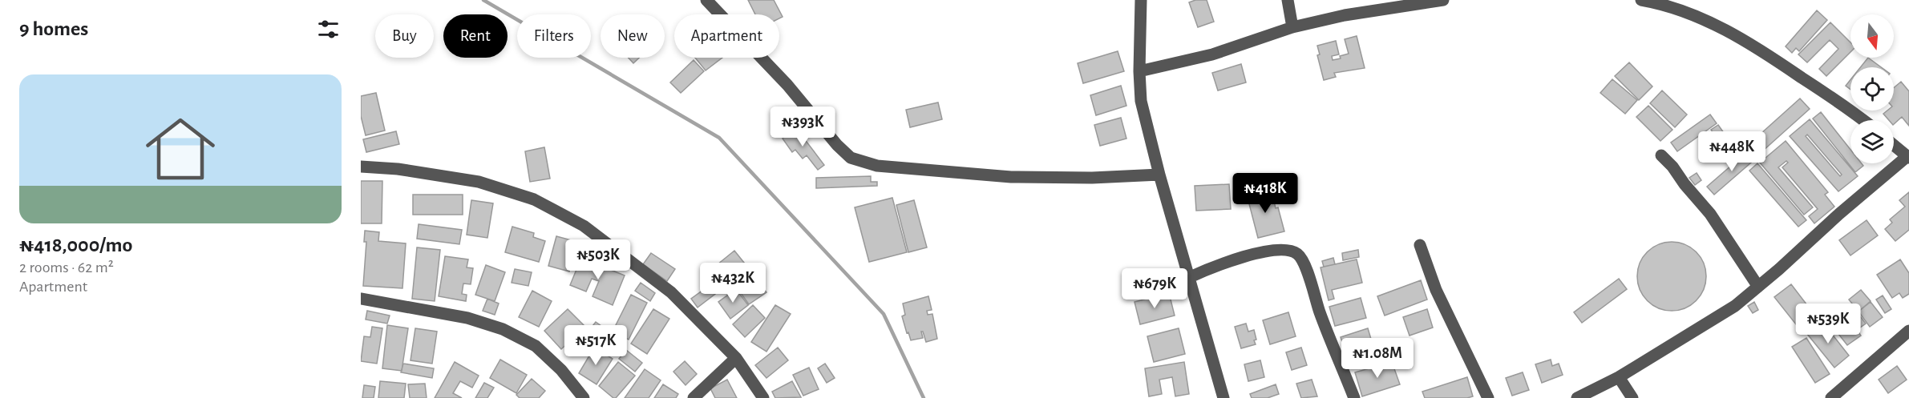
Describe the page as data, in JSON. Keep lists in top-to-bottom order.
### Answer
{
  "north": "bottom",
  "page": {
    "heading": "9 homes",
    "chip": [
      "Buy",
      "Rent",
      "Filters",
      "New",
      "Apartment"
    ],
    "list": [
      {
        "name": "₦418,000/mo",
        "note": "2 rooms · 62 m² · Apartment"
      }
    ],
    "price": [
      "₦393K",
      "₦448K",
      "₦418K",
      "₦503K",
      "₦432K",
      "₦679K",
      "₦539K",
      "₦517K",
      "₦1.08M"
    ]
  }
}
